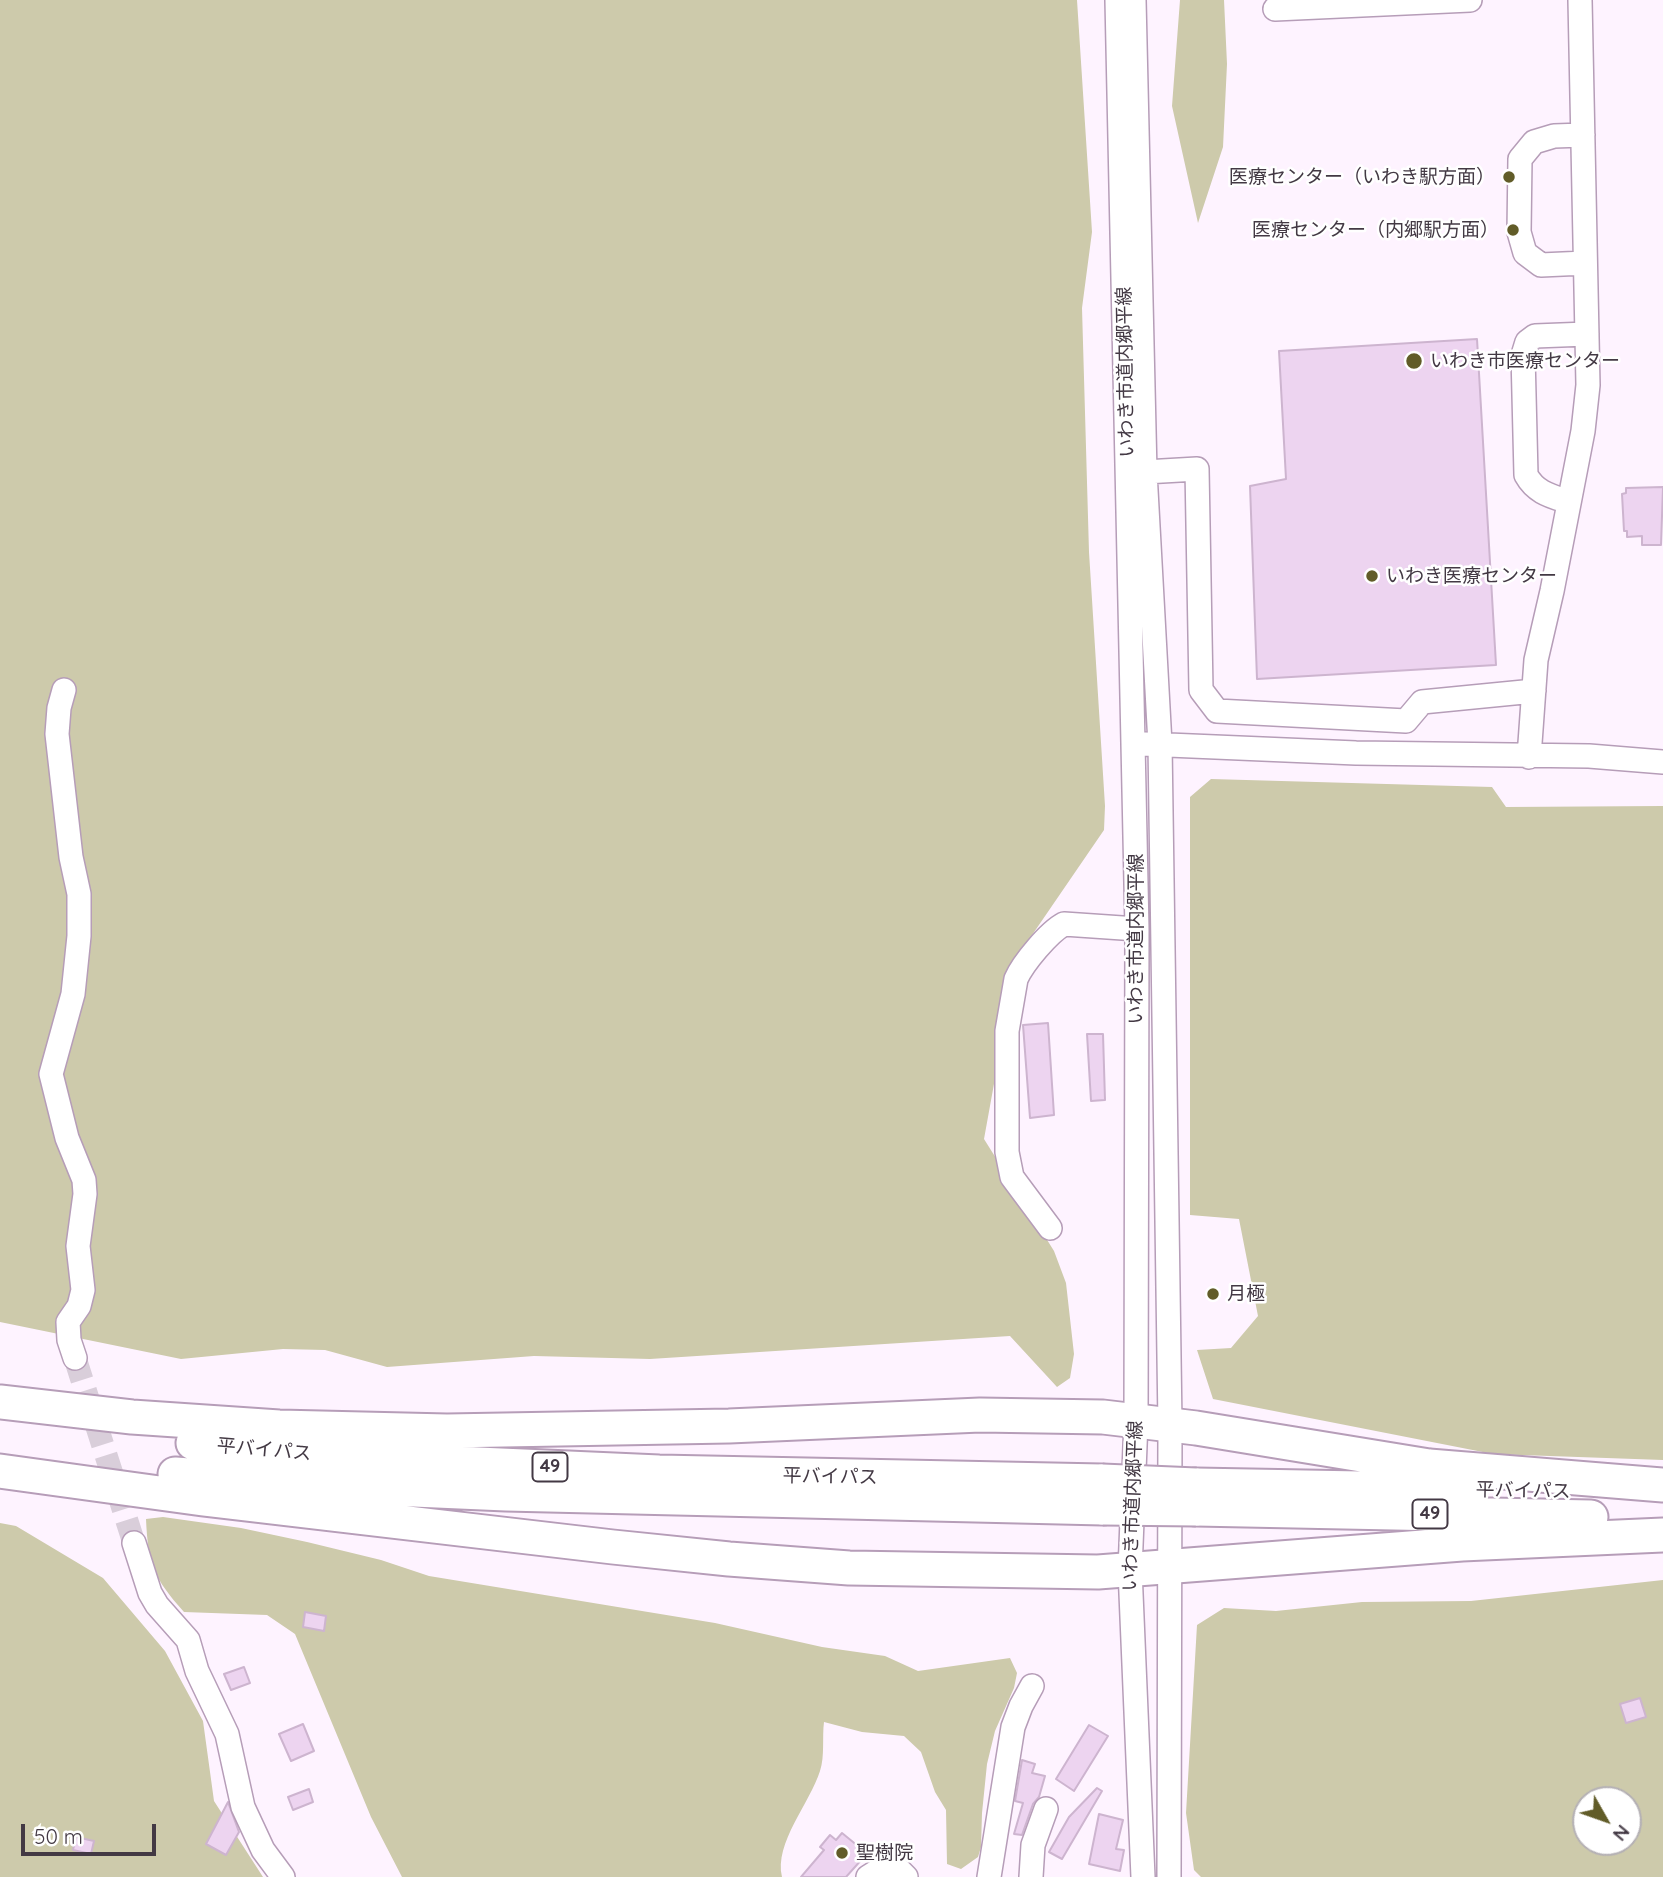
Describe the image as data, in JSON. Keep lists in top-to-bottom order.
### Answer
{
  "streets": {
    "highway": ["平バイパス", "49"],
    "street": ["いわき市道内郷平線"]
  },
  "places": [
    "医療センター（いわき駅方面）",
    "医療センター（内郷駅方面）",
    "いわき市医療センター",
    "いわき医療センター",
    "月極",
    "聖樹院"
  ],
  "scale_bar": "50 m",
  "north": "bottom right"
}
